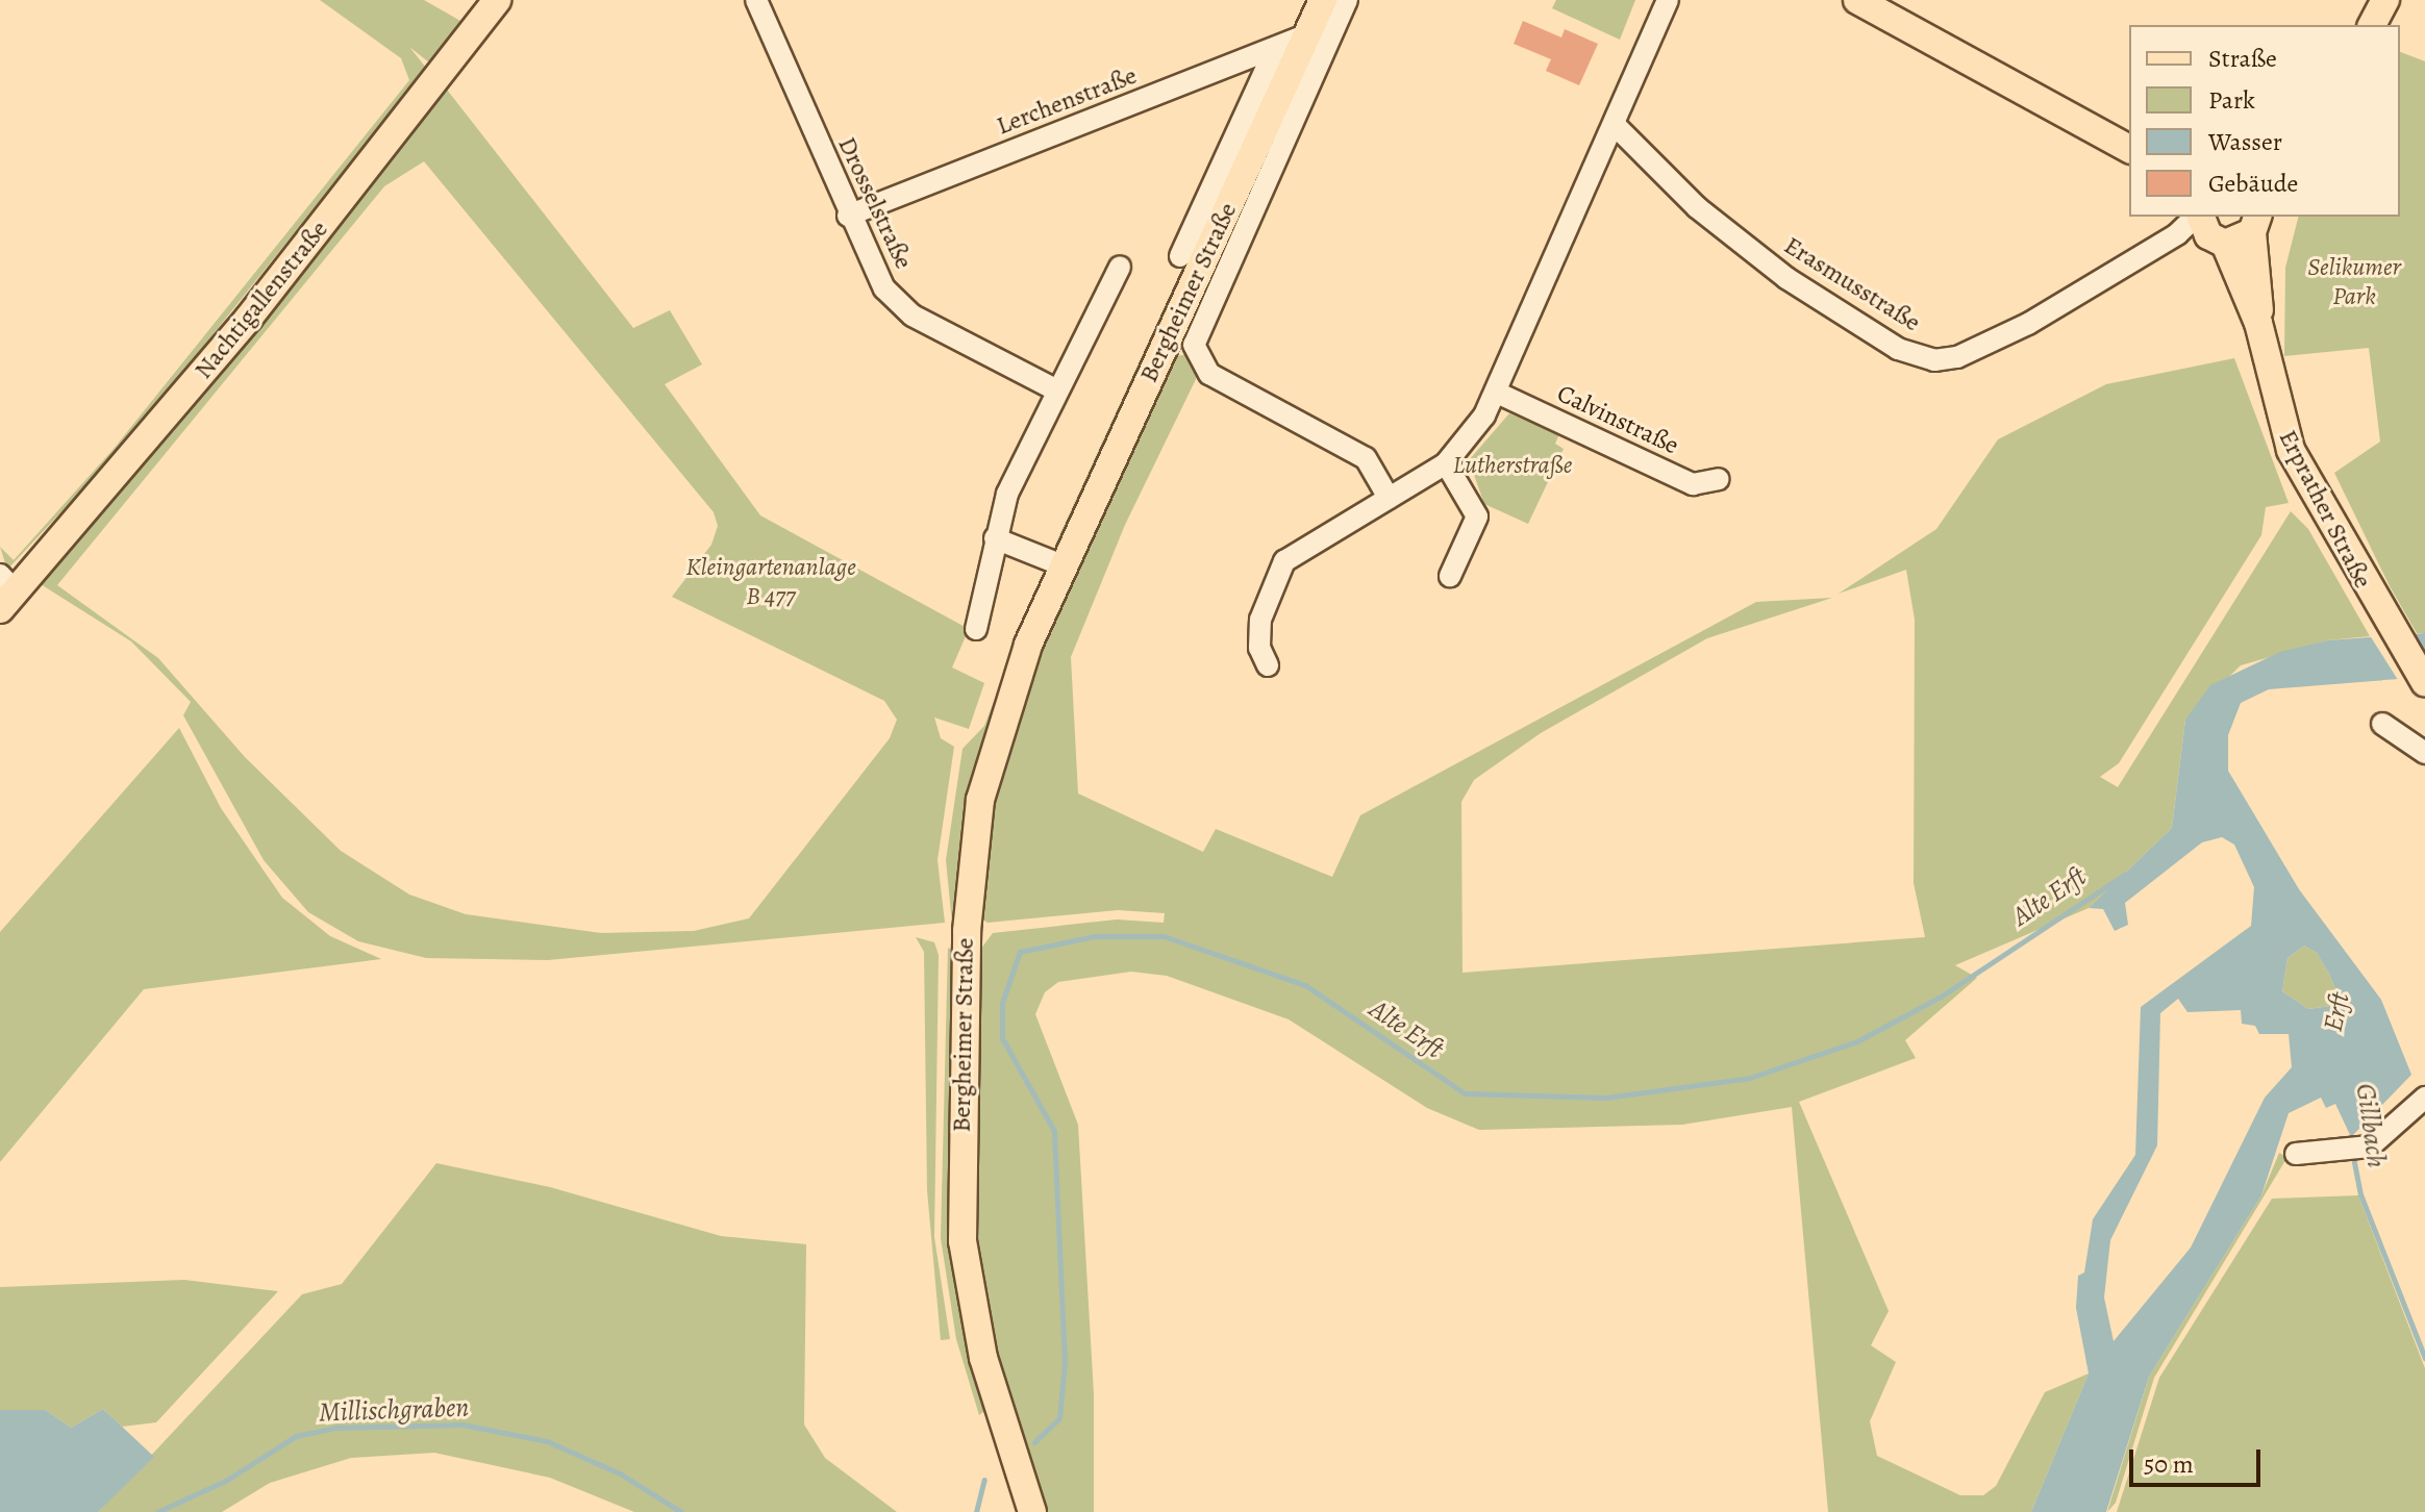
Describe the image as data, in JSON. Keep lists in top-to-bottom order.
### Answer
{
  "streets": {
    "main road": ["Bergheimer Straße", "Nachtigallenstraße", "Erprather Straße"],
    "street": [
      "Lerchenstraße",
      "Drosselstraße",
      "Erasmusstraße",
      "Calvinstraße"
    ]
  },
  "crossings": [
    ["Lerchenstraße", "Drosselstraße"],
    ["Lerchenstraße", "Bergheimer Straße"],
    ["Erasmusstraße", "Erprather Straße"]
  ],
  "water": [
    "Alte Erft",
    "Erft",
    "Gillbach",
    "Millischgraben"
  ],
  "parks": ["Selikumer Park", "Lutherstraße", "Kleingartenanlage B 477"],
  "legend": [
    "Straße",
    "Park",
    "Wasser",
    "Gebäude"
  ],
  "scale_bar": "50 m"
}
